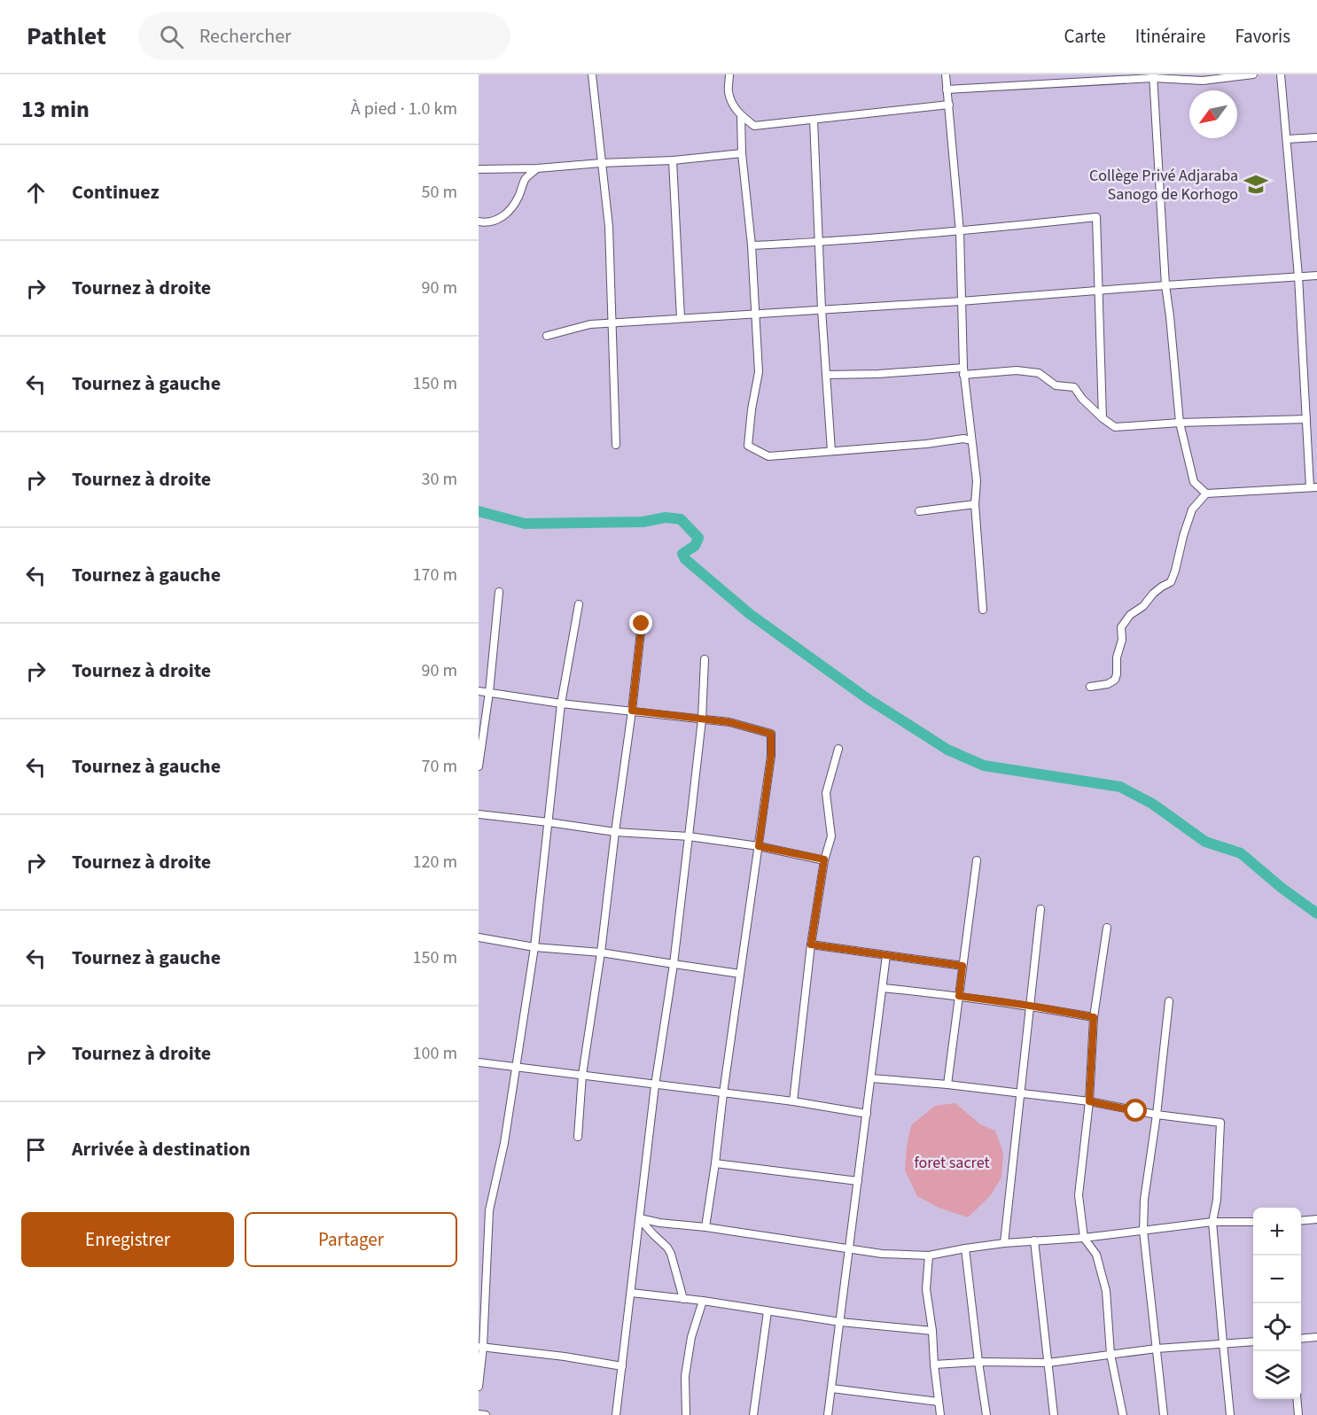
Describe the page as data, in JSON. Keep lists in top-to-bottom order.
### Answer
{
  "parks": ["foret sacret"],
  "places": {
    "school or university": ["Collège Privé Adjaraba Sanogo de Korhogo"]
  },
  "north": "bottom left",
  "page": {
    "header": "Pathlet",
    "search": "Rechercher",
    "nav": ["Carte", "Itinéraire", "Favoris"],
    "heading": ["13 min", "À pied · 1.0 km"],
    "list": [
      ["Continuez", "50 m"],
      ["Tournez à droite", "90 m"],
      ["Tournez à gauche", "150 m"],
      ["Tournez à droite", "30 m"],
      ["Tournez à gauche", "170 m"],
      ["Tournez à droite", "90 m"],
      ["Tournez à gauche", "70 m"],
      ["Tournez à droite", "120 m"],
      ["Tournez à gauche", "150 m"],
      ["Tournez à droite", "100 m"],
      "Arrivée à destination"
    ],
    "buttons": ["Enregistrer", "Partager"],
    "map_buttons": ["+", "−"]
  }
}
